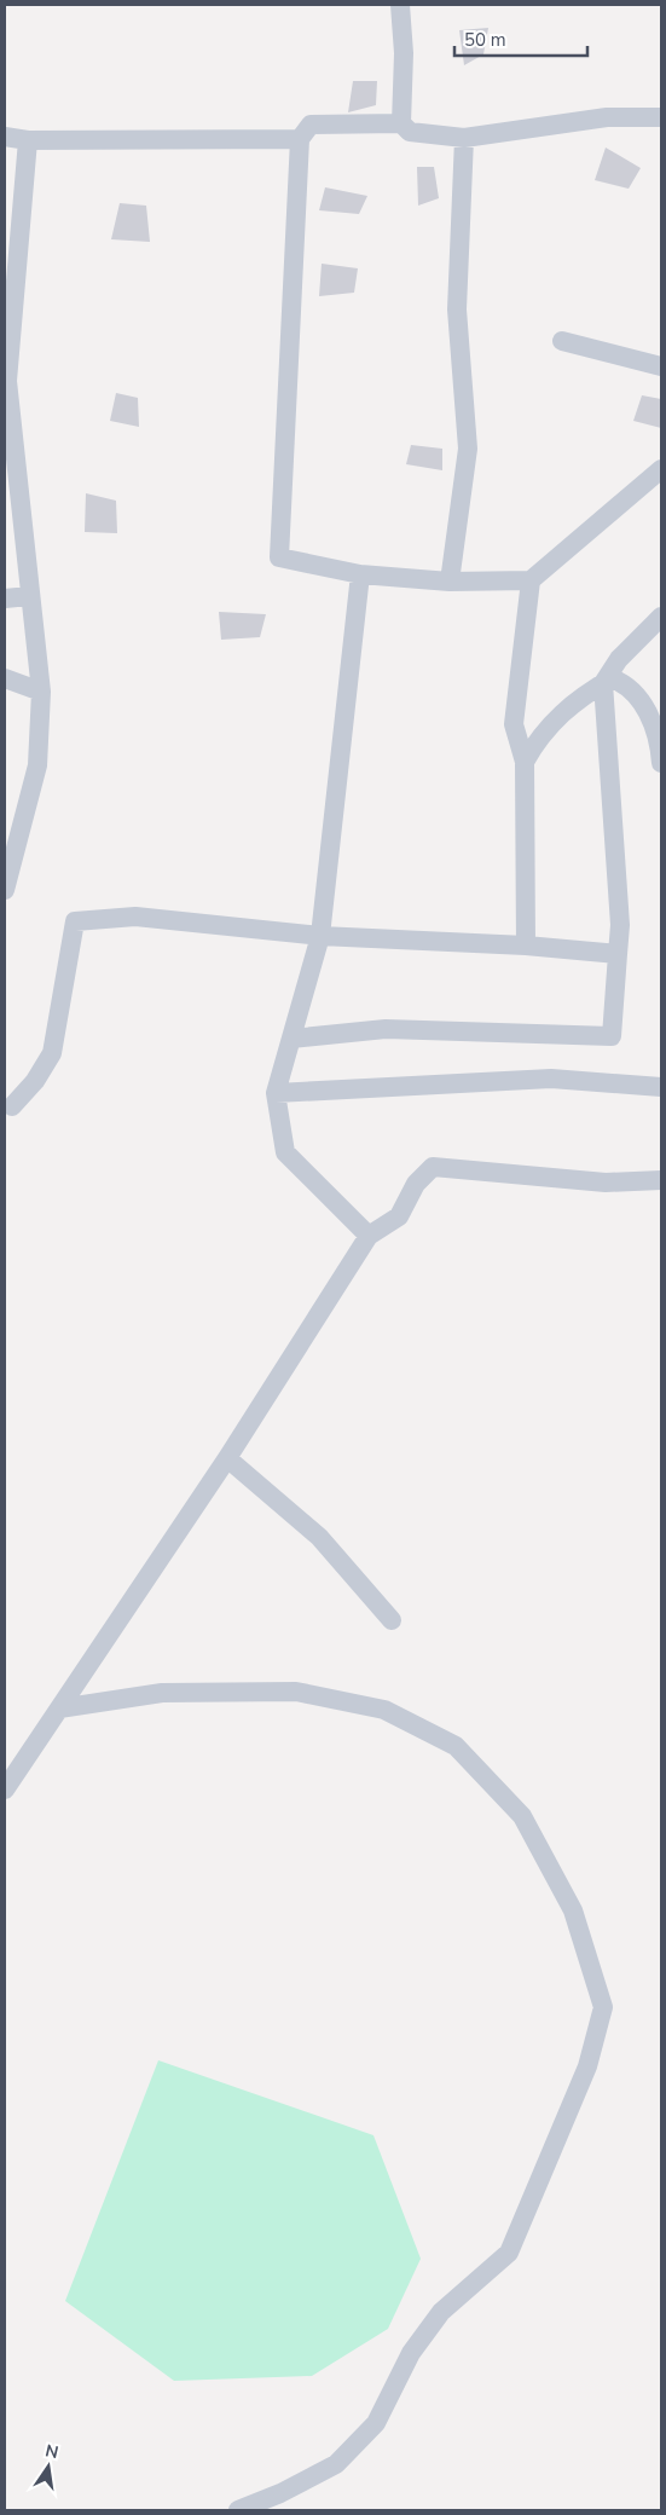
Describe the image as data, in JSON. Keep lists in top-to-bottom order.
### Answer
{
  "scale_bar": "50 m",
  "north": "top"
}
